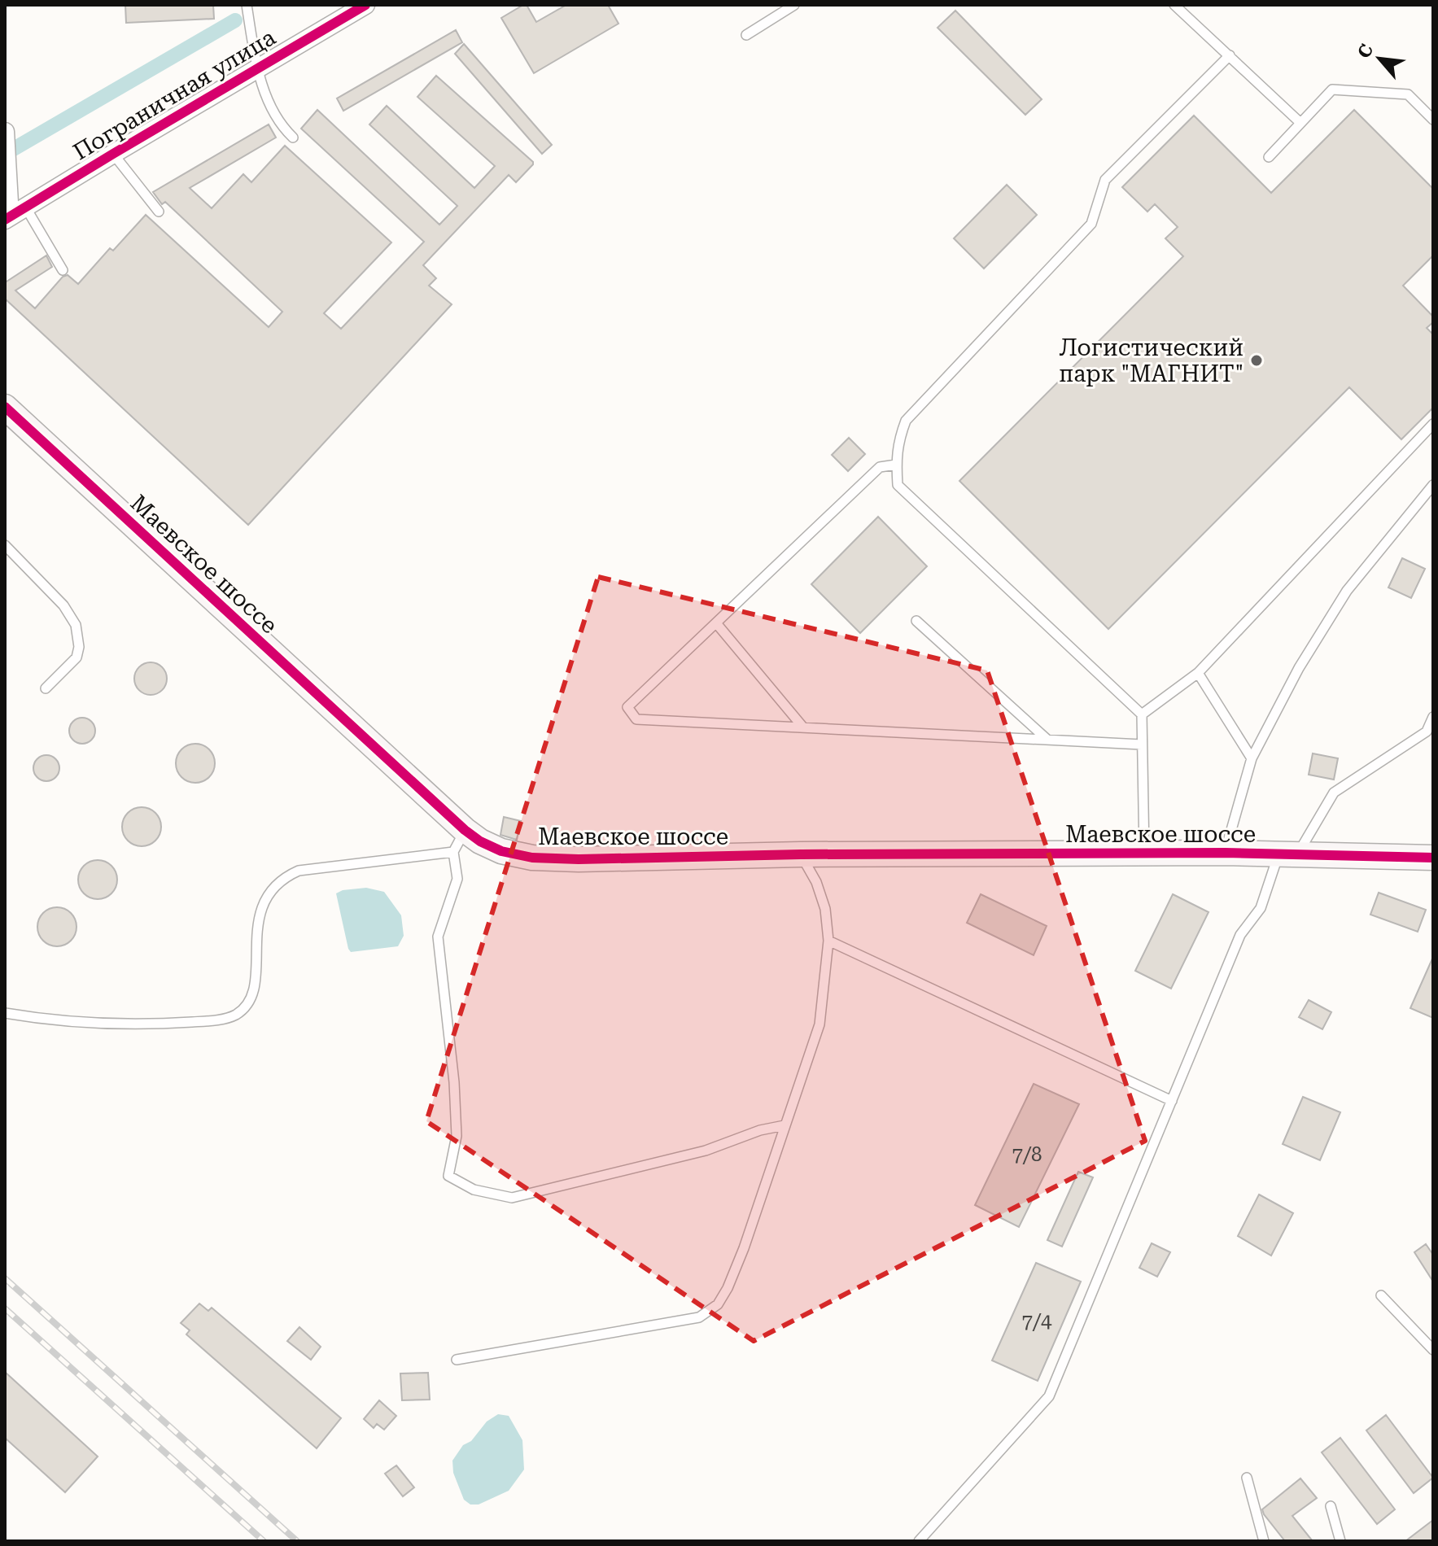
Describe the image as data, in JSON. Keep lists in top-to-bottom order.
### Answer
{
  "streets": {
    "street": ["Пограничная улица", "Маевское шоссе"]
  },
  "places": ["Логистический парк \"МАГНИТ\""],
  "house_numbers": ["7/8", "7/4"],
  "north": "top left"
}
